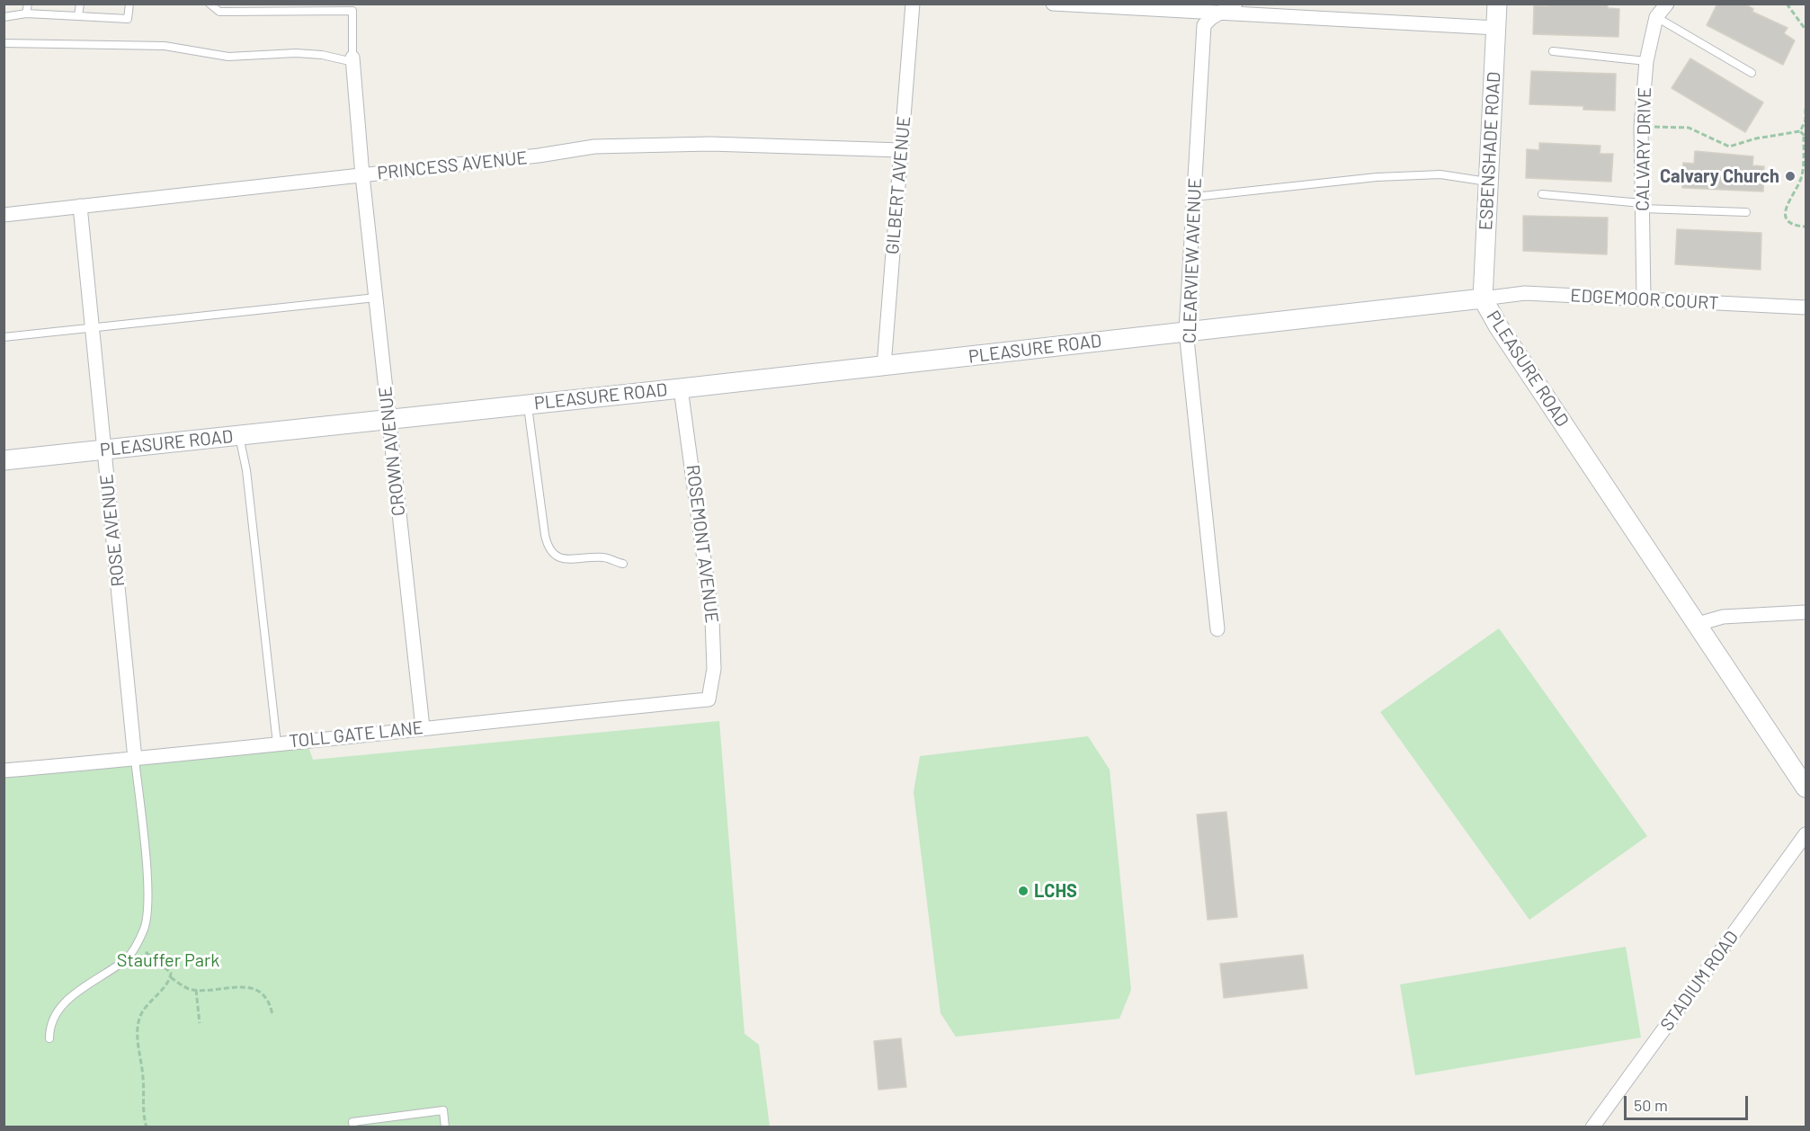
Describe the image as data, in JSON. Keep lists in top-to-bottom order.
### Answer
{
  "streets": {
    "street": [
      "CALVARY DRIVE",
      "ESBENSHADE ROAD",
      "PRINCESS AVENUE",
      "GILBERT AVENUE",
      "CLEARVIEW AVENUE",
      "EDGEMOOR COURT",
      "PLEASURE ROAD",
      "CROWN AVENUE",
      "ROSE AVENUE",
      "ROSEMONT AVENUE",
      "TOLL GATE LANE",
      "STADIUM ROAD"
    ]
  },
  "crossings": [
    ["CALVARY DRIVE", "EDGEMOOR COURT"],
    ["ESBENSHADE ROAD", "EDGEMOOR COURT"],
    ["ESBENSHADE ROAD", "PLEASURE ROAD"],
    ["PRINCESS AVENUE", "GILBERT AVENUE"],
    ["PRINCESS AVENUE", "CROWN AVENUE"],
    ["PRINCESS AVENUE", "ROSE AVENUE"],
    ["GILBERT AVENUE", "PLEASURE ROAD"],
    ["CLEARVIEW AVENUE", "PLEASURE ROAD"],
    ["EDGEMOOR COURT", "PLEASURE ROAD"],
    ["PLEASURE ROAD", "CROWN AVENUE"],
    ["PLEASURE ROAD", "ROSE AVENUE"],
    ["PLEASURE ROAD", "ROSEMONT AVENUE"],
    ["CROWN AVENUE", "TOLL GATE LANE"],
    ["ROSE AVENUE", "TOLL GATE LANE"],
    ["ROSEMONT AVENUE", "TOLL GATE LANE"]
  ],
  "parks": ["Stauffer Park"],
  "places": ["Calvary Church", "LCHS"],
  "scale_bar": "50 m"
}
